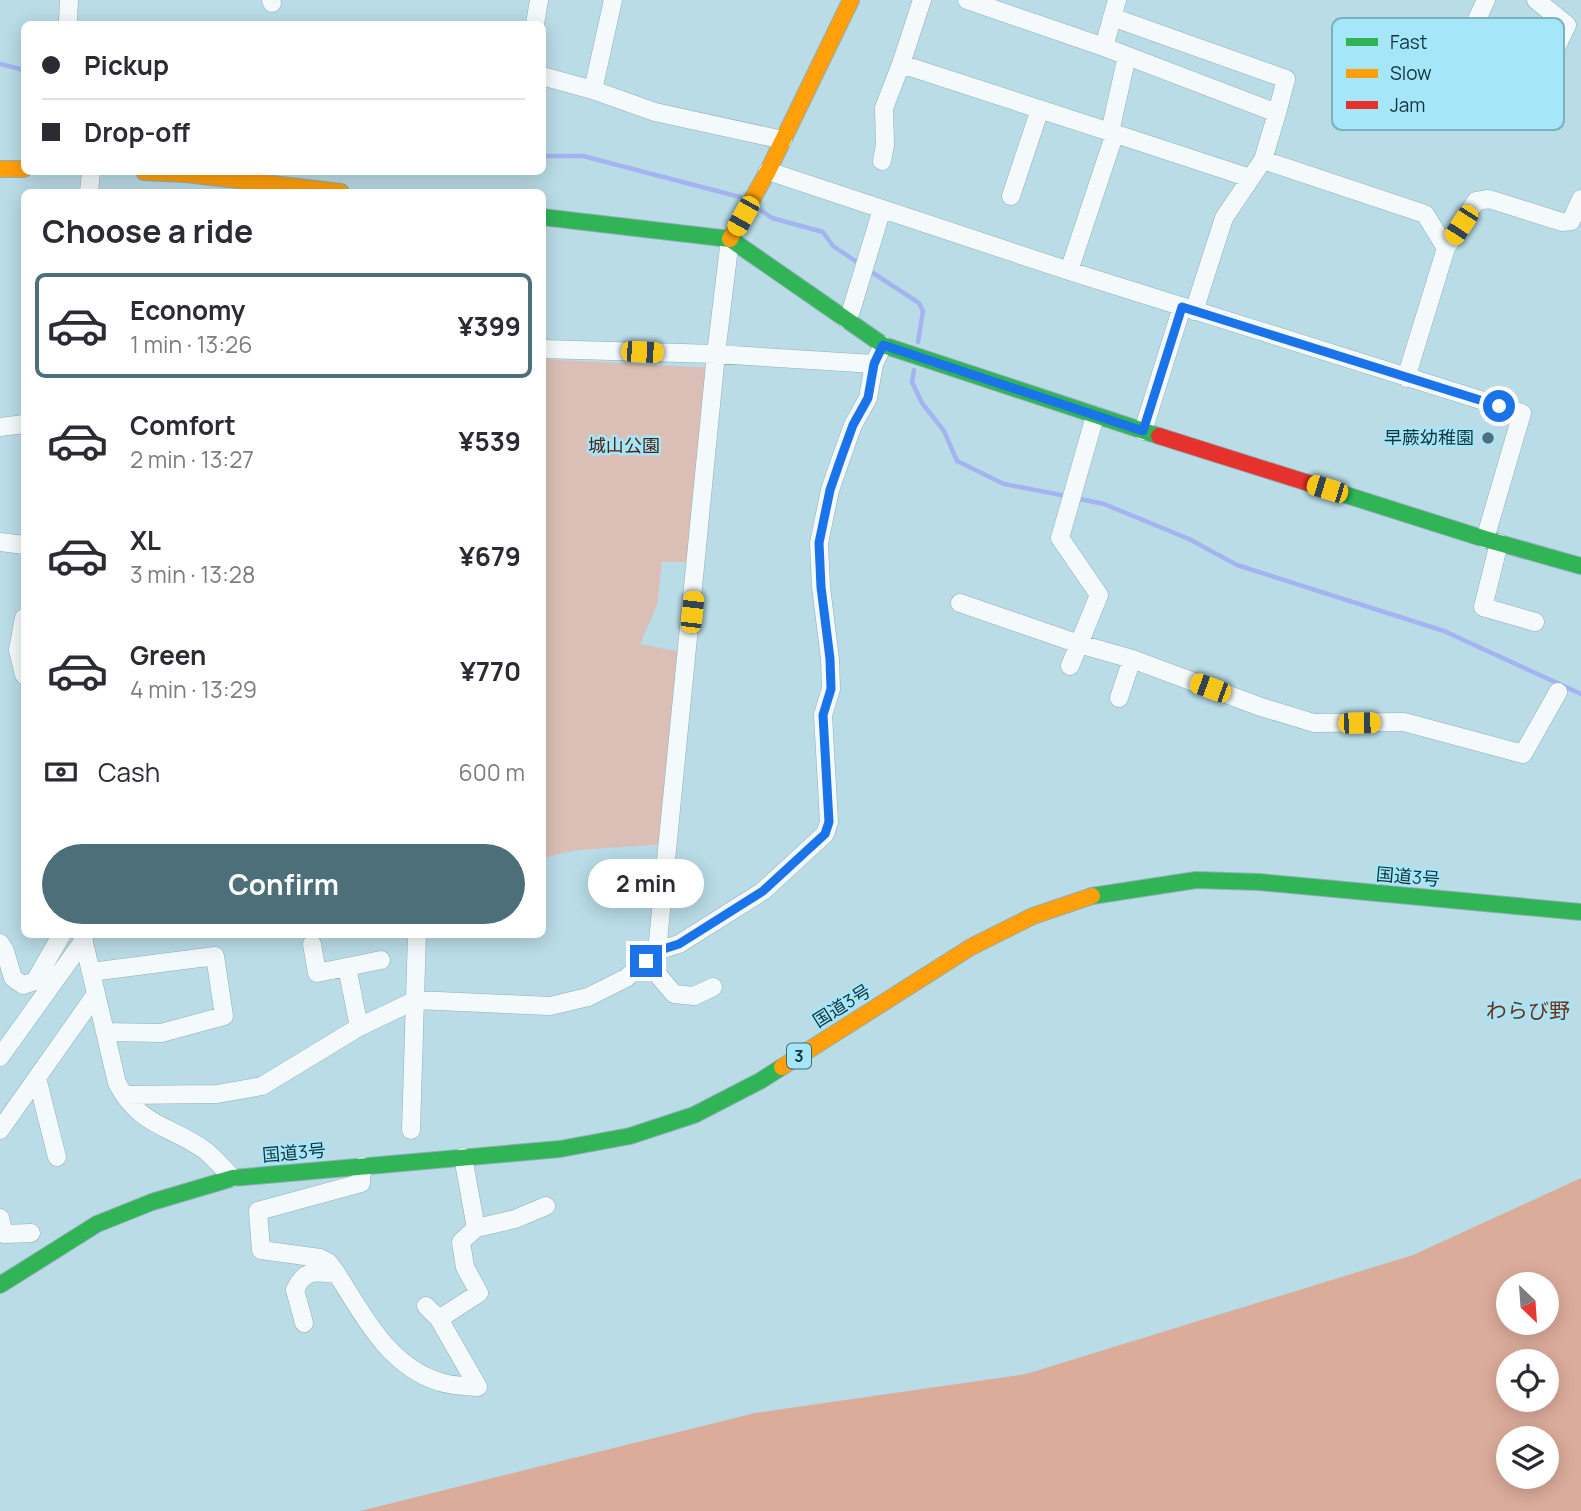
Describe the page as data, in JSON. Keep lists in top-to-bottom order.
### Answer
{
  "streets": {
    "main road": ["国道3号", "3"]
  },
  "districts": ["わらび野"],
  "parks": ["城山公園"],
  "places": ["早蕨幼稚園"],
  "legend": ["Fast", "Slow", "Jam"],
  "north": "bottom right",
  "page": {
    "banner": ["Pickup", "Drop-off"],
    "heading": "Choose a ride",
    "list": [
      {
        "name": "Economy",
        "note": "1 min · 13:26",
        "value": "¥399"
      },
      {
        "name": "Comfort",
        "note": "2 min · 13:27",
        "value": "¥539"
      },
      {
        "name": "XL",
        "note": "3 min · 13:28",
        "value": "¥679"
      },
      {
        "name": "Green",
        "note": "4 min · 13:29",
        "value": "¥770"
      }
    ],
    "pay": ["Cash", "600 m"],
    "buttons": "Confirm",
    "bubble": "2 min"
  }
}
